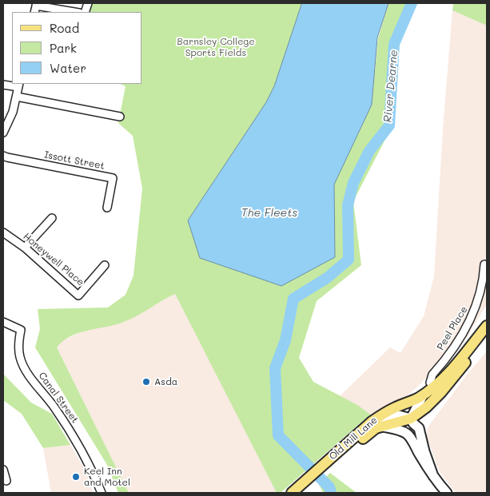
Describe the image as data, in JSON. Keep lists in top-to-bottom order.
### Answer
{
  "streets": {
    "main road": ["Old Mill Lane"],
    "street": [
      "Issott Street",
      "Honeywell Place",
      "Peel Place",
      "Canal Street"
    ]
  },
  "crossings": [
    ["Peel Place", "Old Mill Lane"]
  ],
  "water": ["River Dearne", "The Fleets"],
  "parks": ["Barnsley College Sports Fields"],
  "places": ["Asda", "Keel Inn and Motel"],
  "legend": ["Road", "Park", "Water"]
}
